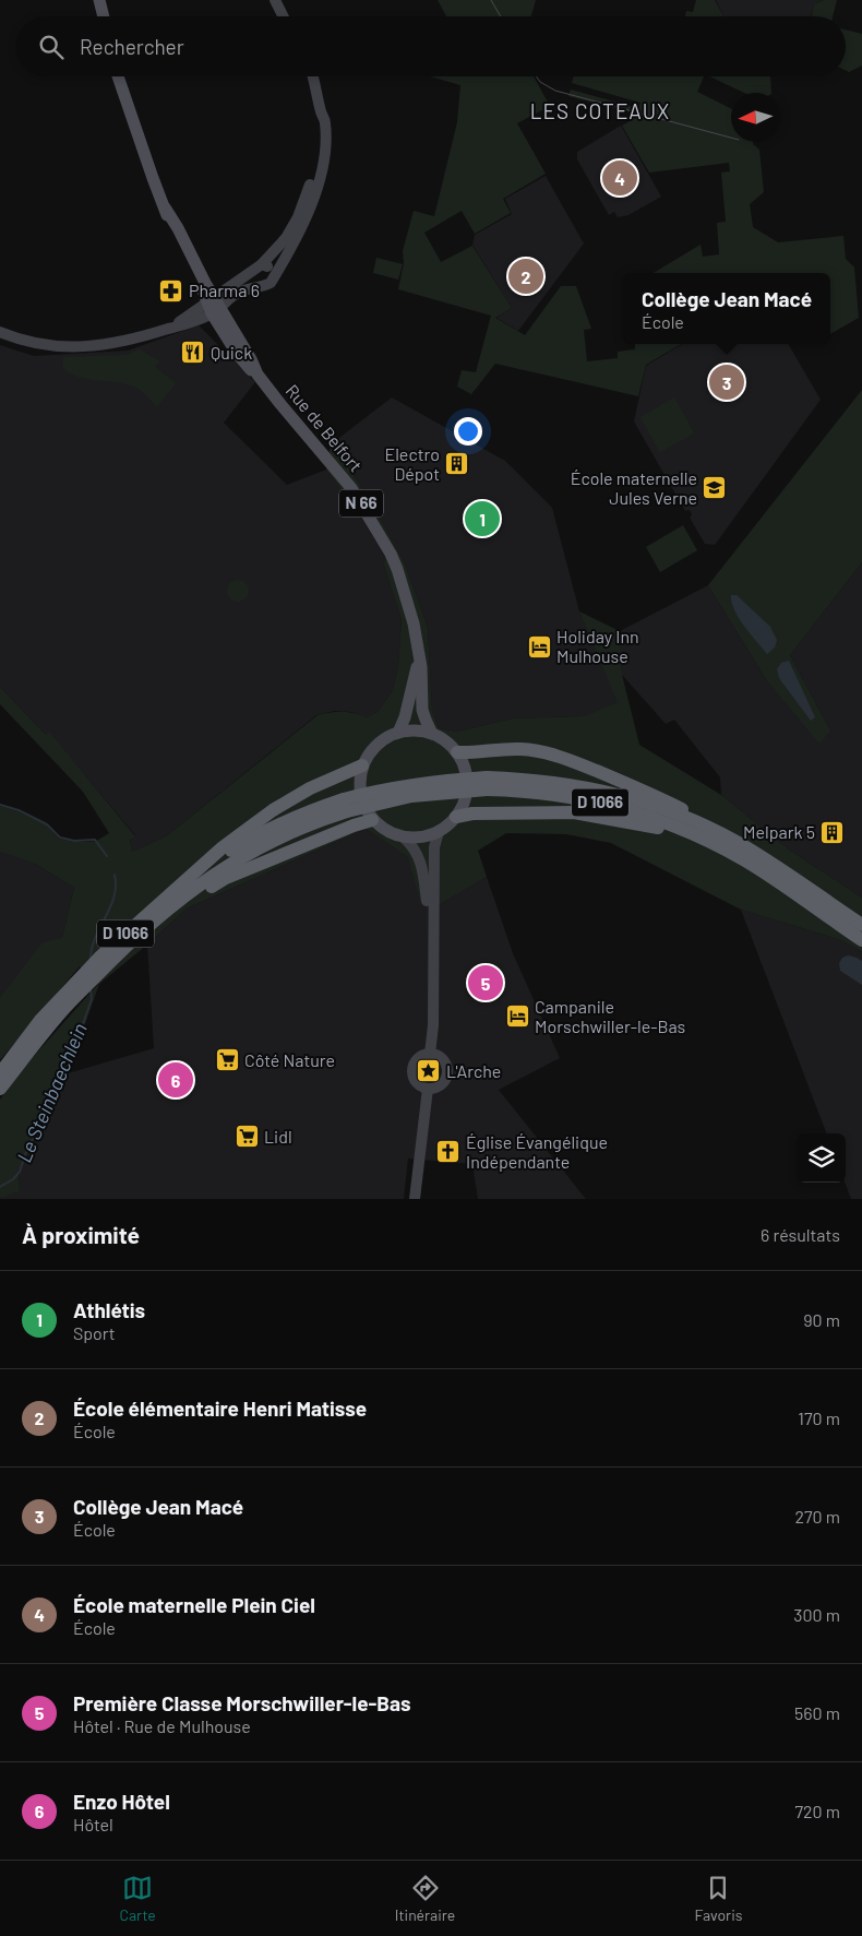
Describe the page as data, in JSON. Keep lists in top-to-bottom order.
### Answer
{
  "streets": {
    "highway": ["D 1066"],
    "main road": ["Rue de Belfort", "N 66"]
  },
  "districts": ["LES COTEAUX"],
  "water": ["Le Steinbaechlein"],
  "places": {
    "pharmacy": ["Pharma 6"],
    "restaurant": ["Quick"],
    "building": ["Electro Dépot", "Melpark 5"],
    "school or university": ["École maternelle Jules Verne"],
    "hotel": ["Holiday Inn Mulhouse", "Campanile Morschwiller-le-Bas"],
    "supermarket": ["Côté Nature", "Lidl"],
    "place": ["L'Arche"],
    "church": ["Église Évangélique Indépendante"]
  },
  "north": "left",
  "page": {
    "search": "Rechercher",
    "pins": [
      "4",
      "2",
      "3",
      "1",
      "5",
      "6"
    ],
    "popup": ["Collège Jean Macé", "École"],
    "heading": ["À proximité", "6 résultats"],
    "list": [
      {
        "mark": "1",
        "name": "Athlétis",
        "note": "Sport",
        "value": "90 m"
      },
      {
        "mark": "2",
        "name": "École élémentaire Henri Matisse",
        "note": "École",
        "value": "170 m"
      },
      {
        "mark": "3",
        "name": "Collège Jean Macé",
        "note": "École",
        "value": "270 m"
      },
      {
        "mark": "4",
        "name": "École maternelle Plein Ciel",
        "note": "École",
        "value": "300 m"
      },
      {
        "mark": "5",
        "name": "Première Classe Morschwiller-le-Bas",
        "note": "Hôtel · Rue de Mulhouse",
        "value": "560 m"
      },
      {
        "mark": "6",
        "name": "Enzo Hôtel",
        "note": "Hôtel",
        "value": "720 m"
      }
    ],
    "nav": ["Carte", "Itinéraire", "Favoris"]
  }
}
